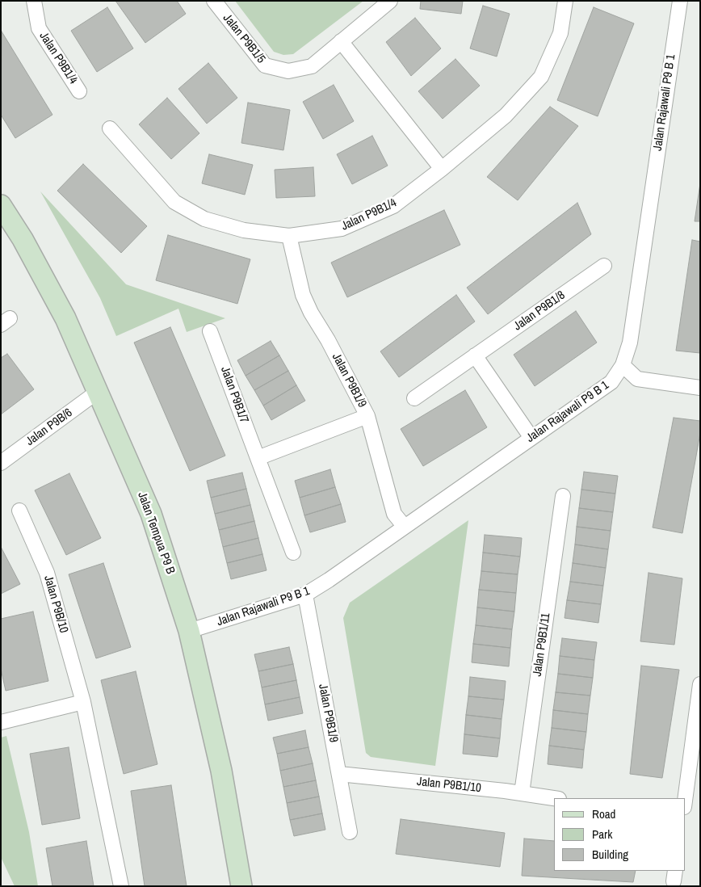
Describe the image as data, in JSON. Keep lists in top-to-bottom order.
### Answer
{
  "streets": {
    "street": [
      "Jalan P9B1/5",
      "Jalan P9B1/4",
      "Jalan Rajawali P9 B 1",
      "Jalan P9B1/8",
      "Jalan P9B1/9",
      "Jalan P9B1/7",
      "Jalan P9B/6",
      "Jalan Tempua P9 B",
      "Jalan P9B/10",
      "Jalan P9B1/11",
      "Jalan P9B1/10"
    ]
  },
  "crossings": [
    ["Jalan P9B1/4", "Jalan P9B1/9"],
    ["Jalan Rajawali P9 B 1", "Jalan P9B1/9"],
    ["Jalan Rajawali P9 B 1", "Jalan Tempua P9 B"],
    ["Jalan P9B1/9", "Jalan P9B1/10"],
    ["Jalan P9B/6", "Jalan Tempua P9 B"],
    ["Jalan P9B1/11", "Jalan P9B1/10"]
  ],
  "legend": ["Road", "Park", "Building"]
}
